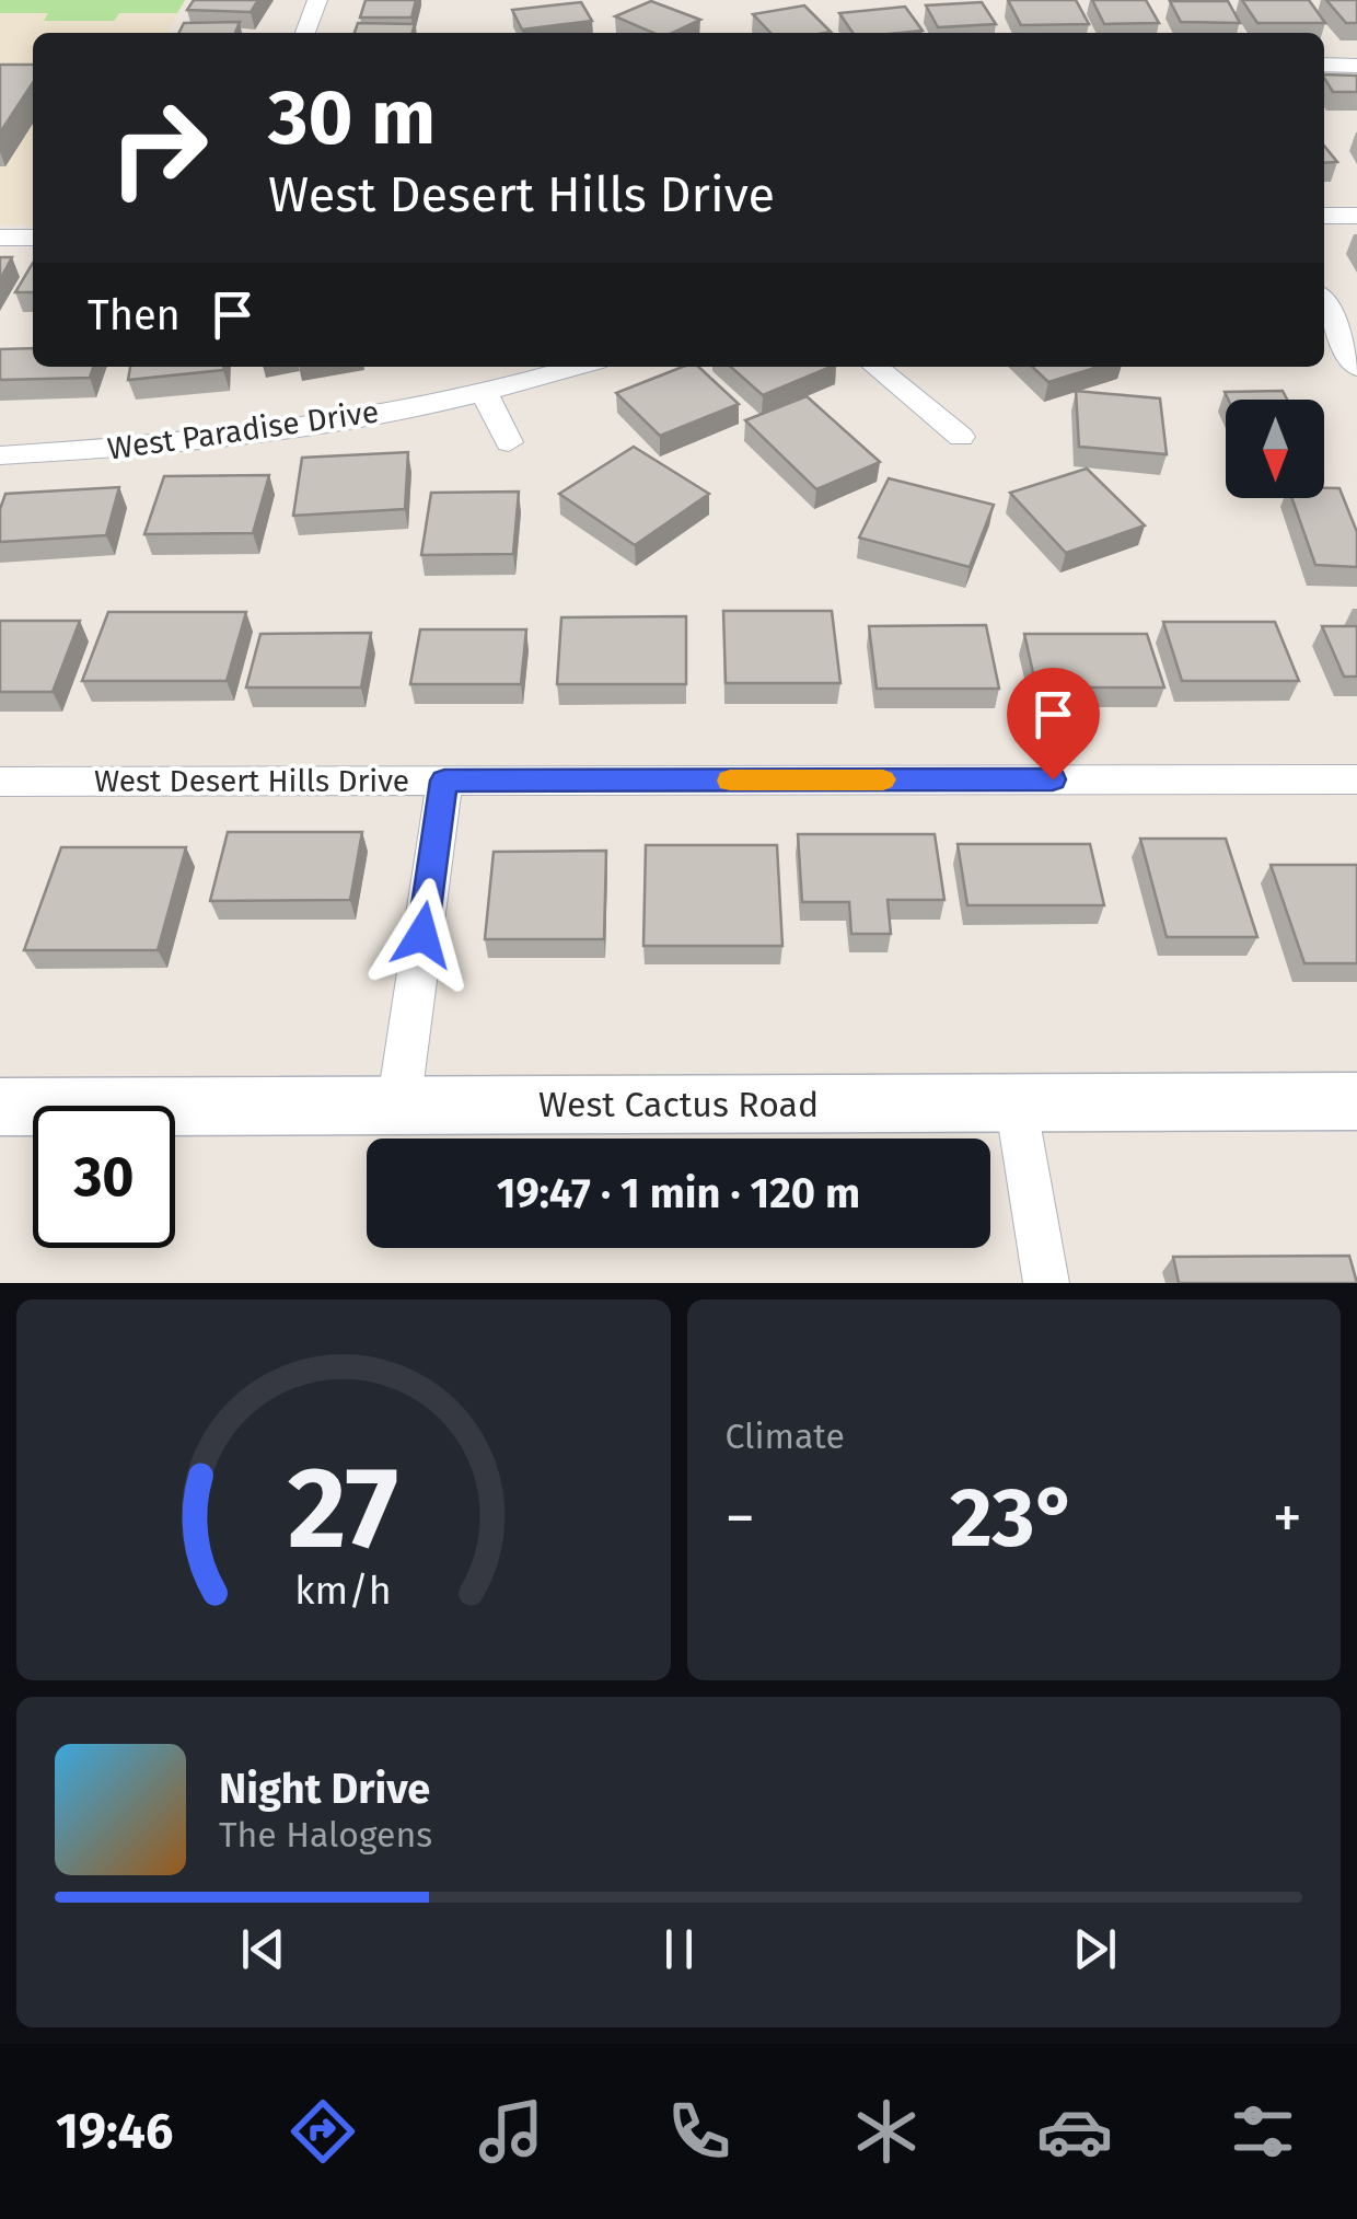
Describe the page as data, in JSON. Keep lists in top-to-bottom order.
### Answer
{
  "streets": {
    "main road": ["West Cactus Road"],
    "street": ["West Paradise Drive", "West Desert Hills Drive"]
  },
  "north": "bottom",
  "page": {
    "turn": ["30 m", "West Desert Hills Drive"],
    "then": "Then",
    "limit": "30",
    "trip": "19:47 · 1 min · 120 m",
    "tile": "Climate",
    "heat": ["−", "23°", "+"],
    "song": ["Night Drive", "The Halogens"],
    "tabs": "19:46",
    "gauge": ["27", "km/h"]
  }
}
